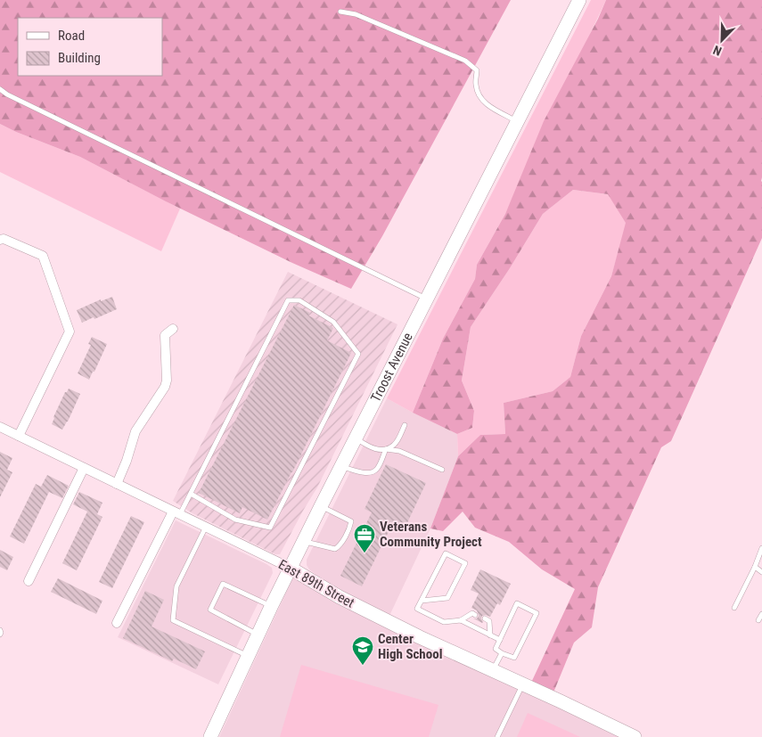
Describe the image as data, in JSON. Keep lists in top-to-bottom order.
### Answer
{
  "streets": {
    "main road": ["Troost Avenue", "East 89th Street"]
  },
  "crossings": [
    ["Troost Avenue", "East 89th Street"]
  ],
  "places": {
    "office": ["Veterans Community Project"],
    "school or university": ["Center High School"]
  },
  "legend": ["Road", "Building"],
  "north": "bottom left"
}
